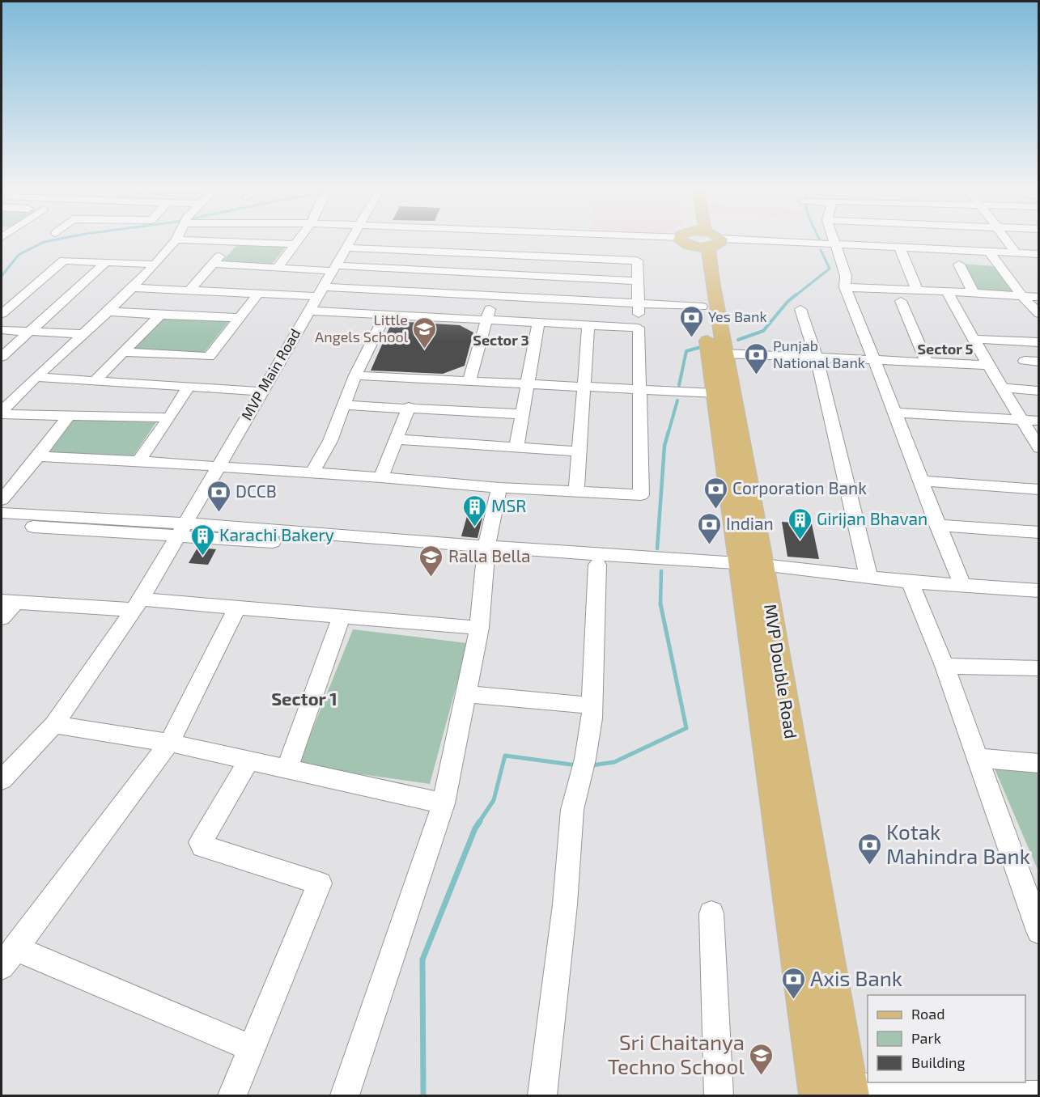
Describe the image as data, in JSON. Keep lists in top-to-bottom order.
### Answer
{
  "streets": {
    "main road": ["MVP Double Road"],
    "street": ["MVP Main Road"]
  },
  "districts": ["Sector 3", "Sector 5", "Sector 1"],
  "places": {
    "bank": [
      "Yes Bank",
      "Punjab National Bank",
      "Corporation Bank",
      "DCCB",
      "Indian",
      "Kotak Mahindra Bank",
      "Axis Bank"
    ],
    "school or university": ["Little Angels School", "Ralla Bella", "Sri Chaitanya Techno School"],
    "building": ["MSR", "Girijan Bhavan", "Karachi Bakery"]
  },
  "legend": ["Road", "Park", "Building"]
}
